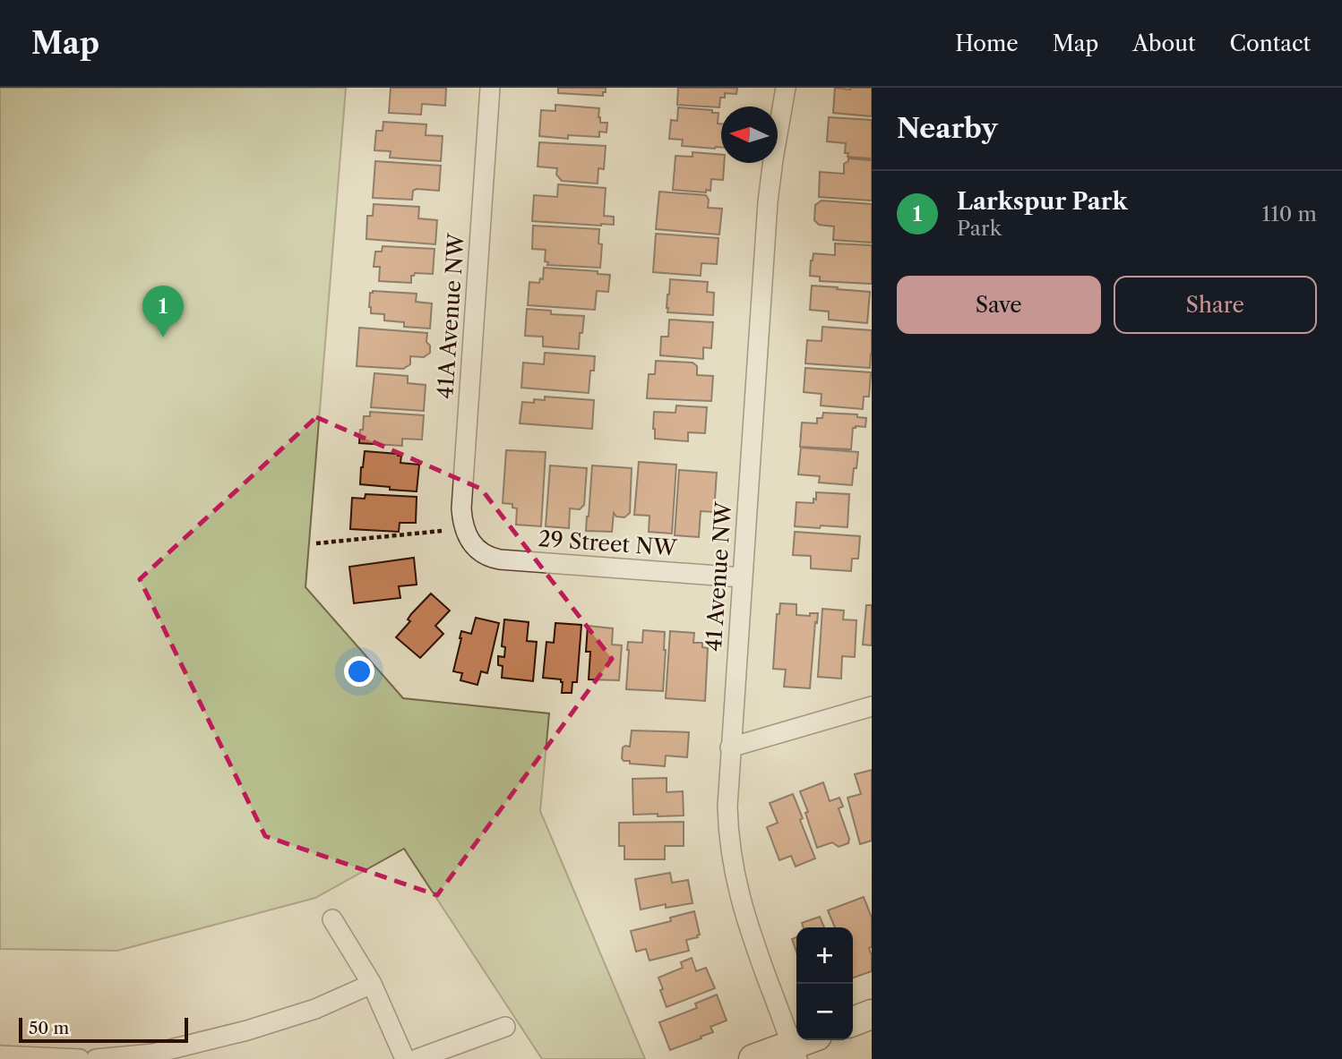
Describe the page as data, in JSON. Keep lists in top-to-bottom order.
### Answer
{
  "streets": {
    "street": ["41A Avenue NW", "29 Street NW", "41 Avenue NW"]
  },
  "crossings": [
    ["41A Avenue NW", "29 Street NW"],
    ["29 Street NW", "41 Avenue NW"]
  ],
  "scale_bar": "50 m",
  "north": "left",
  "page": {
    "header": "Map",
    "nav": [
      "Home",
      "Map",
      "About",
      "Contact"
    ],
    "heading": "Nearby",
    "list": [
      {
        "mark": "1",
        "name": "Larkspur Park",
        "note": "Park",
        "value": "110 m"
      }
    ],
    "buttons": ["Save", "Share"],
    "pins": "1",
    "map_buttons": ["+", "−"],
    "scale": "50 m"
  }
}
